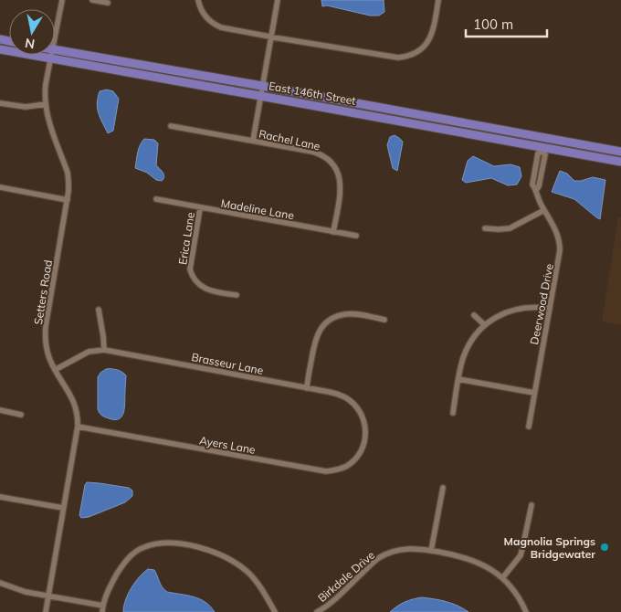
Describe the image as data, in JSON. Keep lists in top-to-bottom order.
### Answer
{
  "streets": {
    "main road": ["East 146th Street"],
    "street": [
      "Rachel Lane",
      "Madeline Lane",
      "Erica Lane",
      "Setters Road",
      "Deerwood Drive",
      "Brasseur Lane",
      "Ayers Lane",
      "Birkdale Drive"
    ]
  },
  "crossings": [
    ["East 146th Street", "Deerwood Drive"],
    ["Rachel Lane", "Madeline Lane"],
    ["Madeline Lane", "Erica Lane"],
    ["Setters Road", "Brasseur Lane"],
    ["Setters Road", "Ayers Lane"],
    ["Brasseur Lane", "Ayers Lane"]
  ],
  "places": ["Magnolia Springs Bridgewater"],
  "scale_bar": "100 m",
  "north": "bottom"
}
